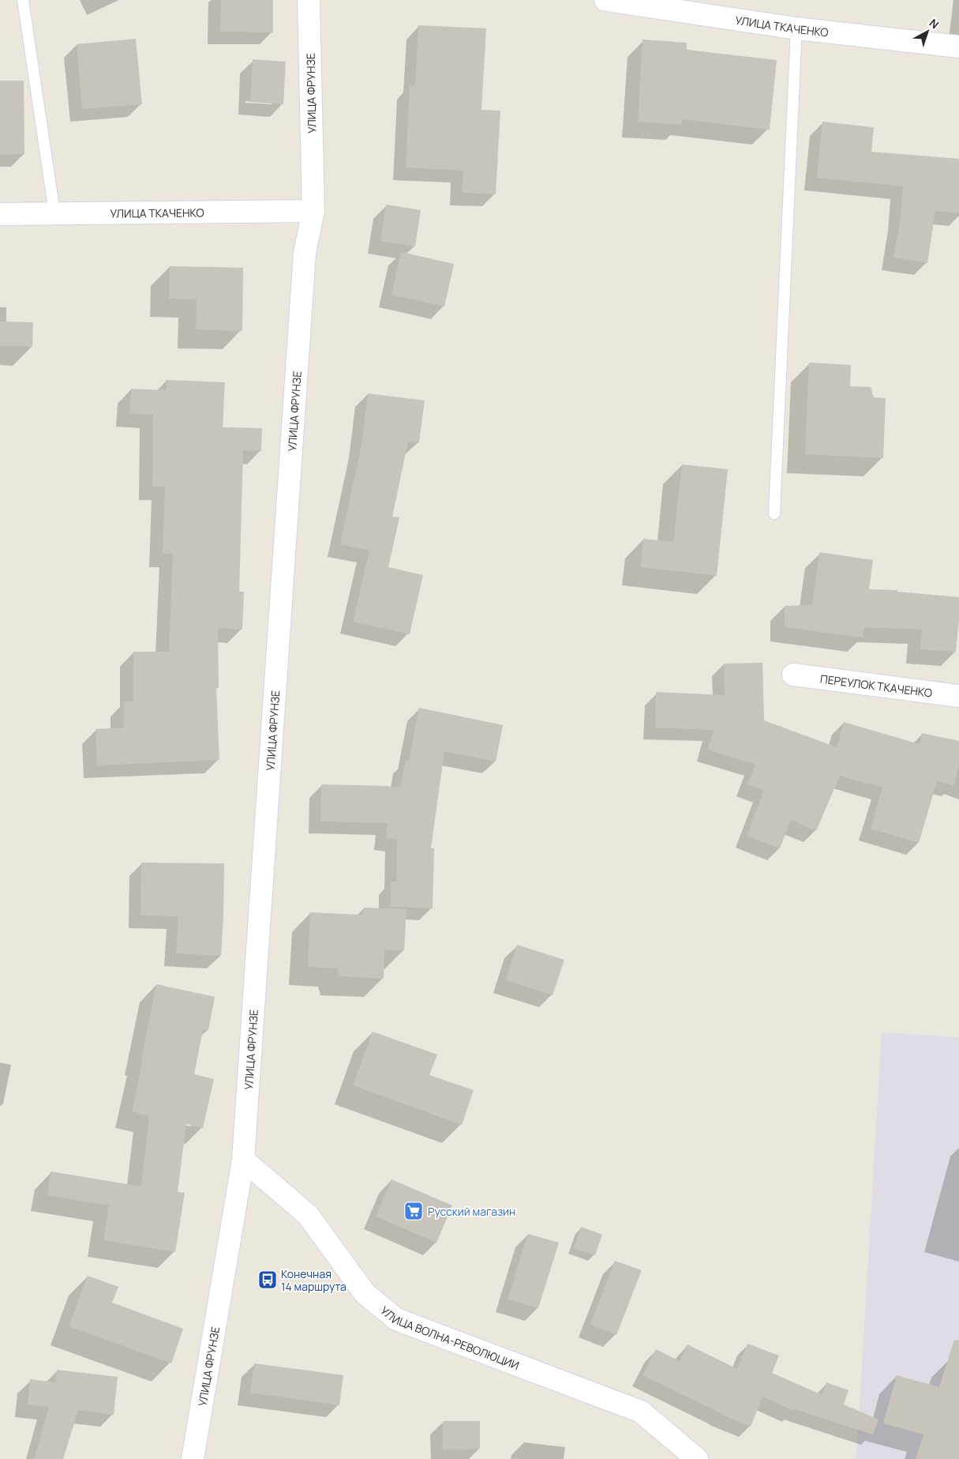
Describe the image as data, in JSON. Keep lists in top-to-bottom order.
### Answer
{
  "streets": {
    "street": [
      "УЛИЦА ТКАЧЕНКО",
      "УЛИЦА ФРУНЗЕ",
      "ПЕРЕУЛОК ТКАЧЕНКО",
      "УЛИЦА ВОЛНА-РЕВОЛЮЦИИ"
    ]
  },
  "crossings": [
    ["УЛИЦА ТКАЧЕНКО", "УЛИЦА ФРУНЗЕ"],
    ["УЛИЦА ФРУНЗЕ", "УЛИЦА ВОЛНА-РЕВОЛЮЦИИ"]
  ],
  "places": {
    "supermarket": ["Русский магазин"],
    "bus stop": ["Конечная 14 маршрута"]
  },
  "north": "top right"
}
